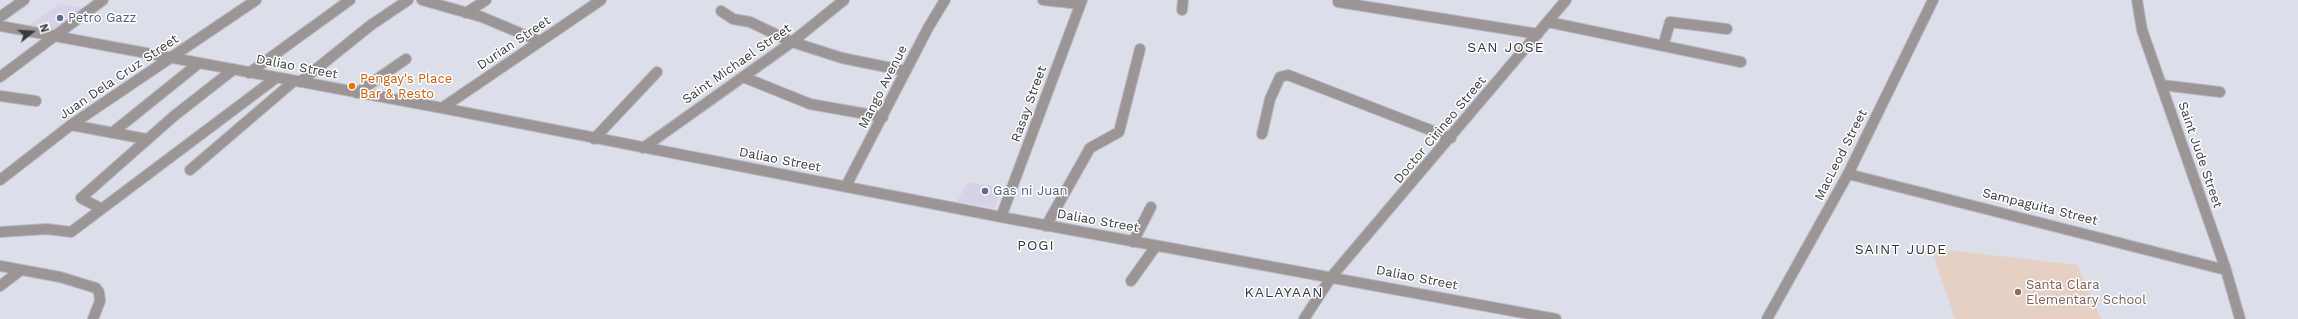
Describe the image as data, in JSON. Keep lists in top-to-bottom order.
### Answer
{
  "streets": {
    "street": [
      "Durian Street",
      "Saint Michael Street",
      "Daliao Street",
      "Juan Dela Cruz Street",
      "Mango Avenue",
      "Rasay Street",
      "Doctor Cirineo Street",
      "MacLeod Street",
      "Saint Jude Street",
      "Sampaguita Street"
    ]
  },
  "crossings": [
    ["Durian Street", "Daliao Street"],
    ["Saint Michael Street", "Daliao Street"],
    ["Daliao Street", "Juan Dela Cruz Street"],
    ["Daliao Street", "Mango Avenue"],
    ["Daliao Street", "Rasay Street"],
    ["Daliao Street", "Doctor Cirineo Street"],
    ["MacLeod Street", "Sampaguita Street"],
    ["Saint Jude Street", "Sampaguita Street"]
  ],
  "districts": [
    "SAN JOSE",
    "POGI",
    "SAINT JUDE",
    "KALAYAAN"
  ],
  "places": [
    "Petro Gazz",
    "Pengay's Place Bar & Resto",
    "Gas ni Juan",
    "Santa Clara Elementary School"
  ],
  "north": "right"
}
